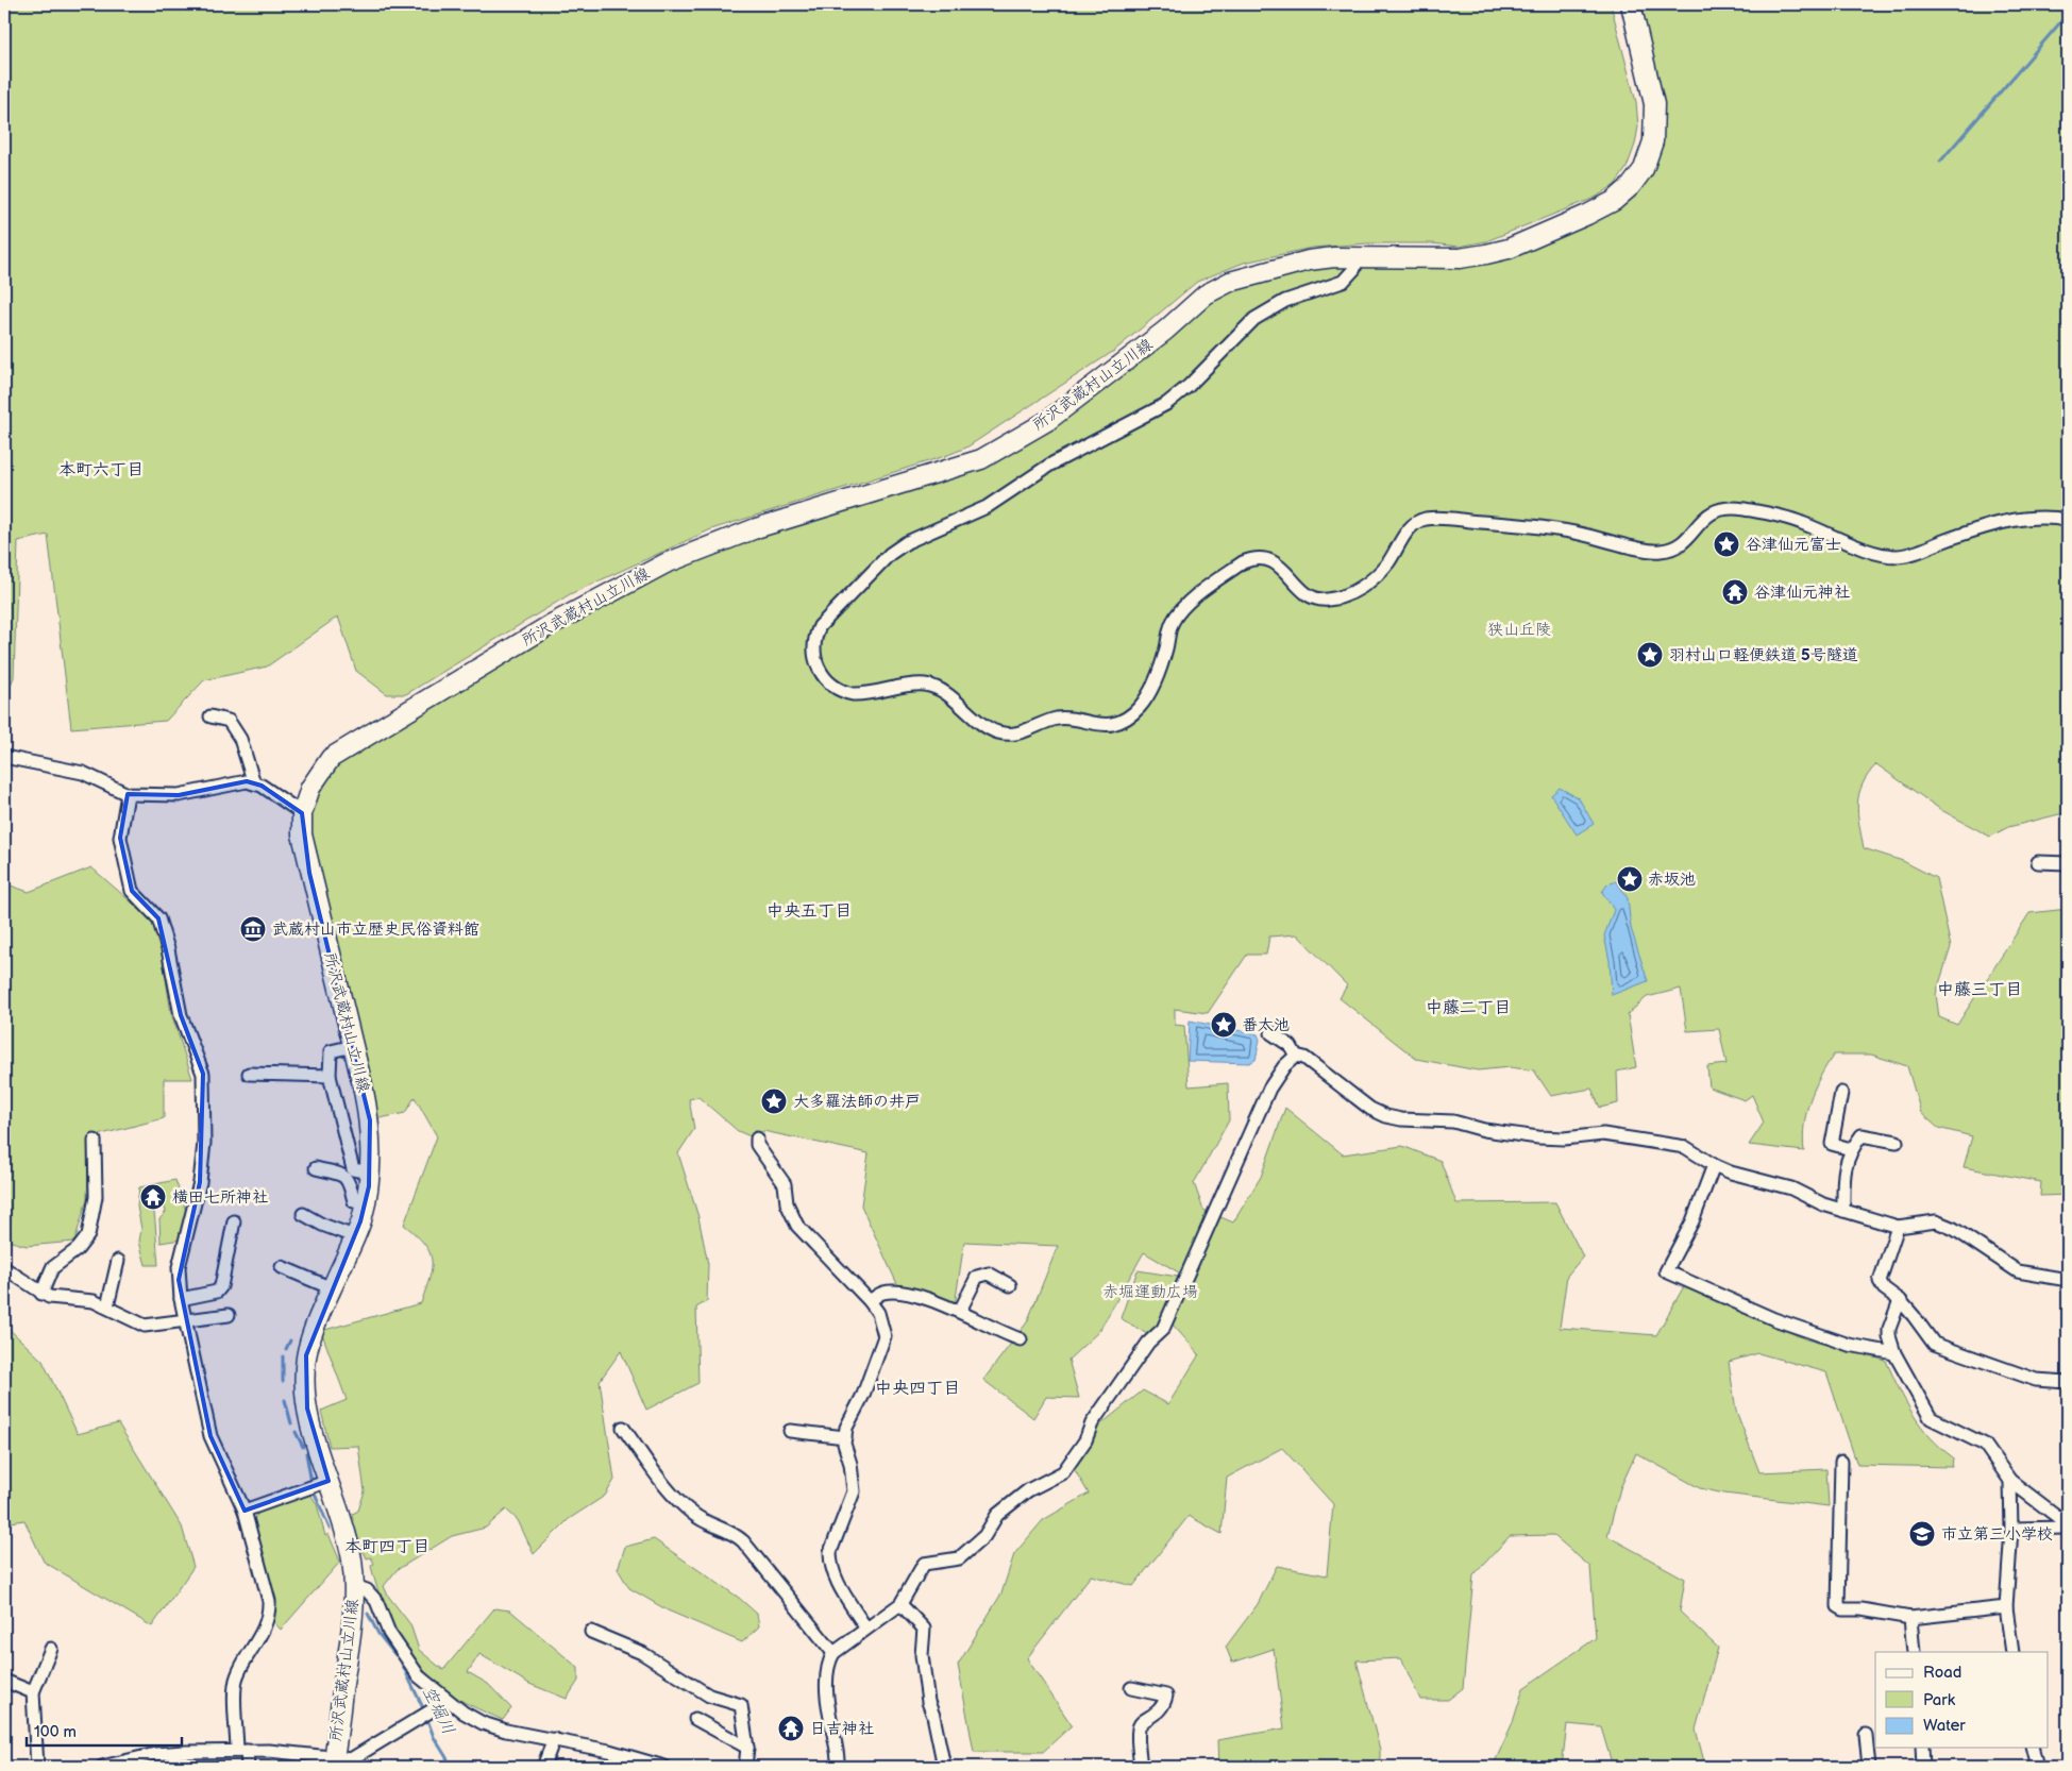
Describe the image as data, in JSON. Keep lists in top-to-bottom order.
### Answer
{
  "streets": {
    "main road": ["所沢武蔵村山立川線"]
  },
  "districts": [
    "本町六丁目",
    "中央五丁目",
    "中藤三丁目",
    "中藤二丁目",
    "中央四丁目",
    "本町四丁目"
  ],
  "water": ["空堀川"],
  "parks": ["狭山丘陵", "赤堀運動広場"],
  "places": {
    "place": [
      "谷津仙元富士",
      "羽村山口軽便鉄道 5号隧道",
      "赤坂池",
      "番太池",
      "大多羅法師の井戸"
    ],
    "temple": ["谷津仙元神社", "横田七所神社", "日吉神社"],
    "museum": ["武蔵村山市立歴史民俗資料館"],
    "school or university": ["市立第三小学校"]
  },
  "legend": ["Road", "Park", "Water"],
  "scale_bar": "100 m"
}
